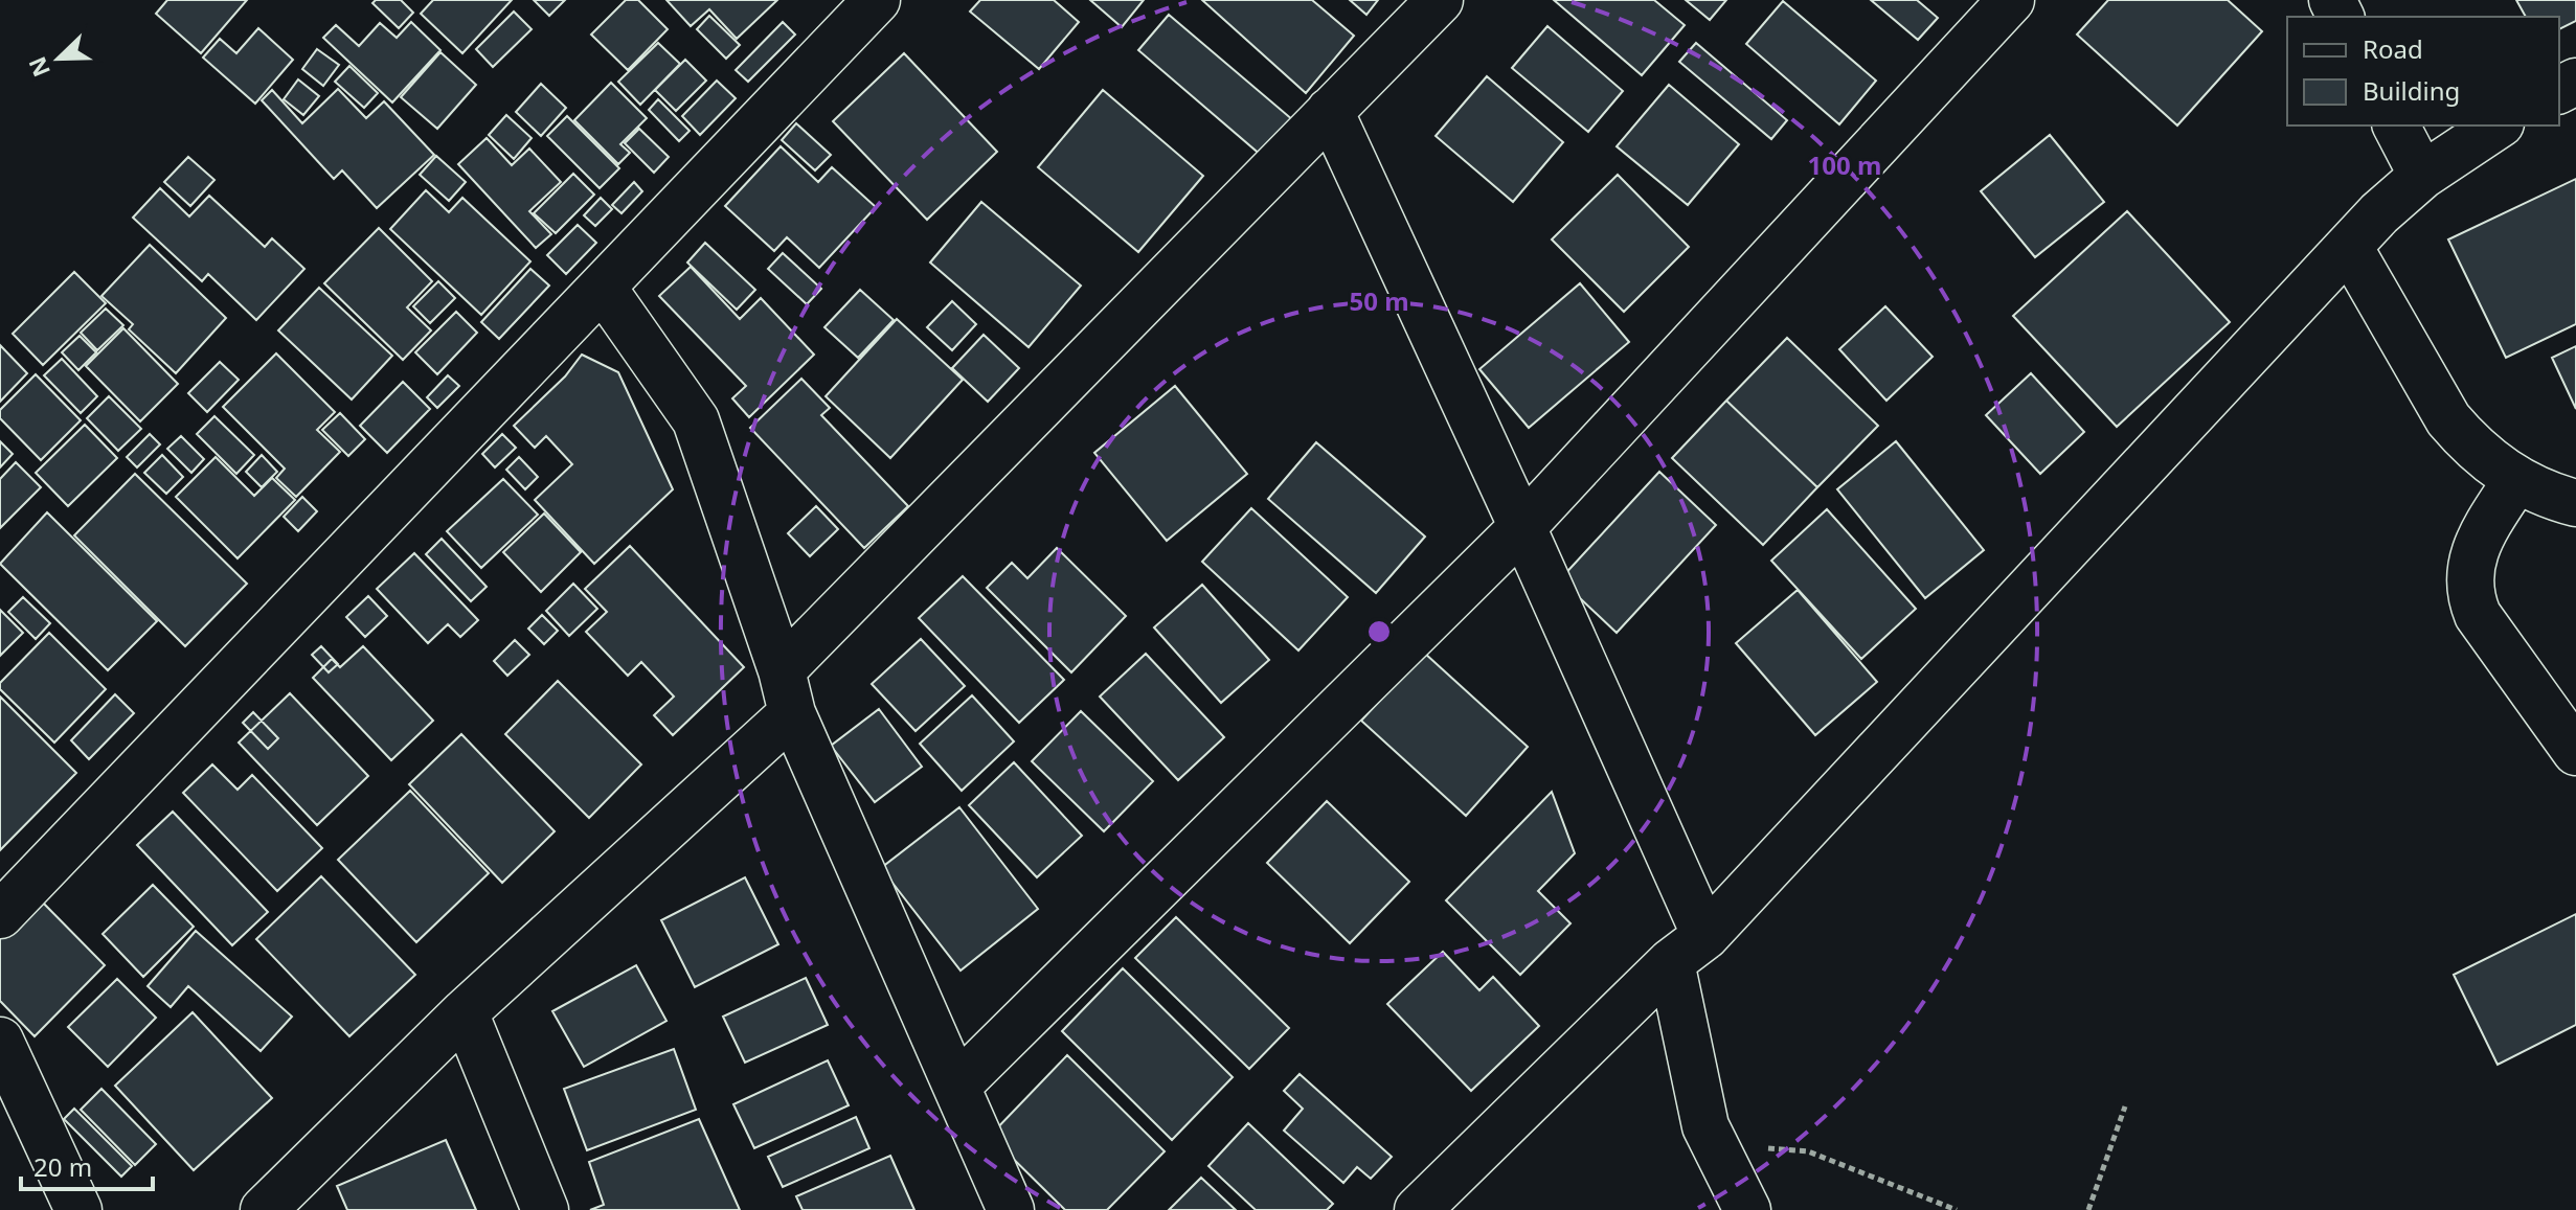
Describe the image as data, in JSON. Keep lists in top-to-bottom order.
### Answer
{
  "legend": ["Road", "Building"],
  "scale_bar": "20 m",
  "north": "bottom left",
  "rings": ["100 m", "50 m"]
}
